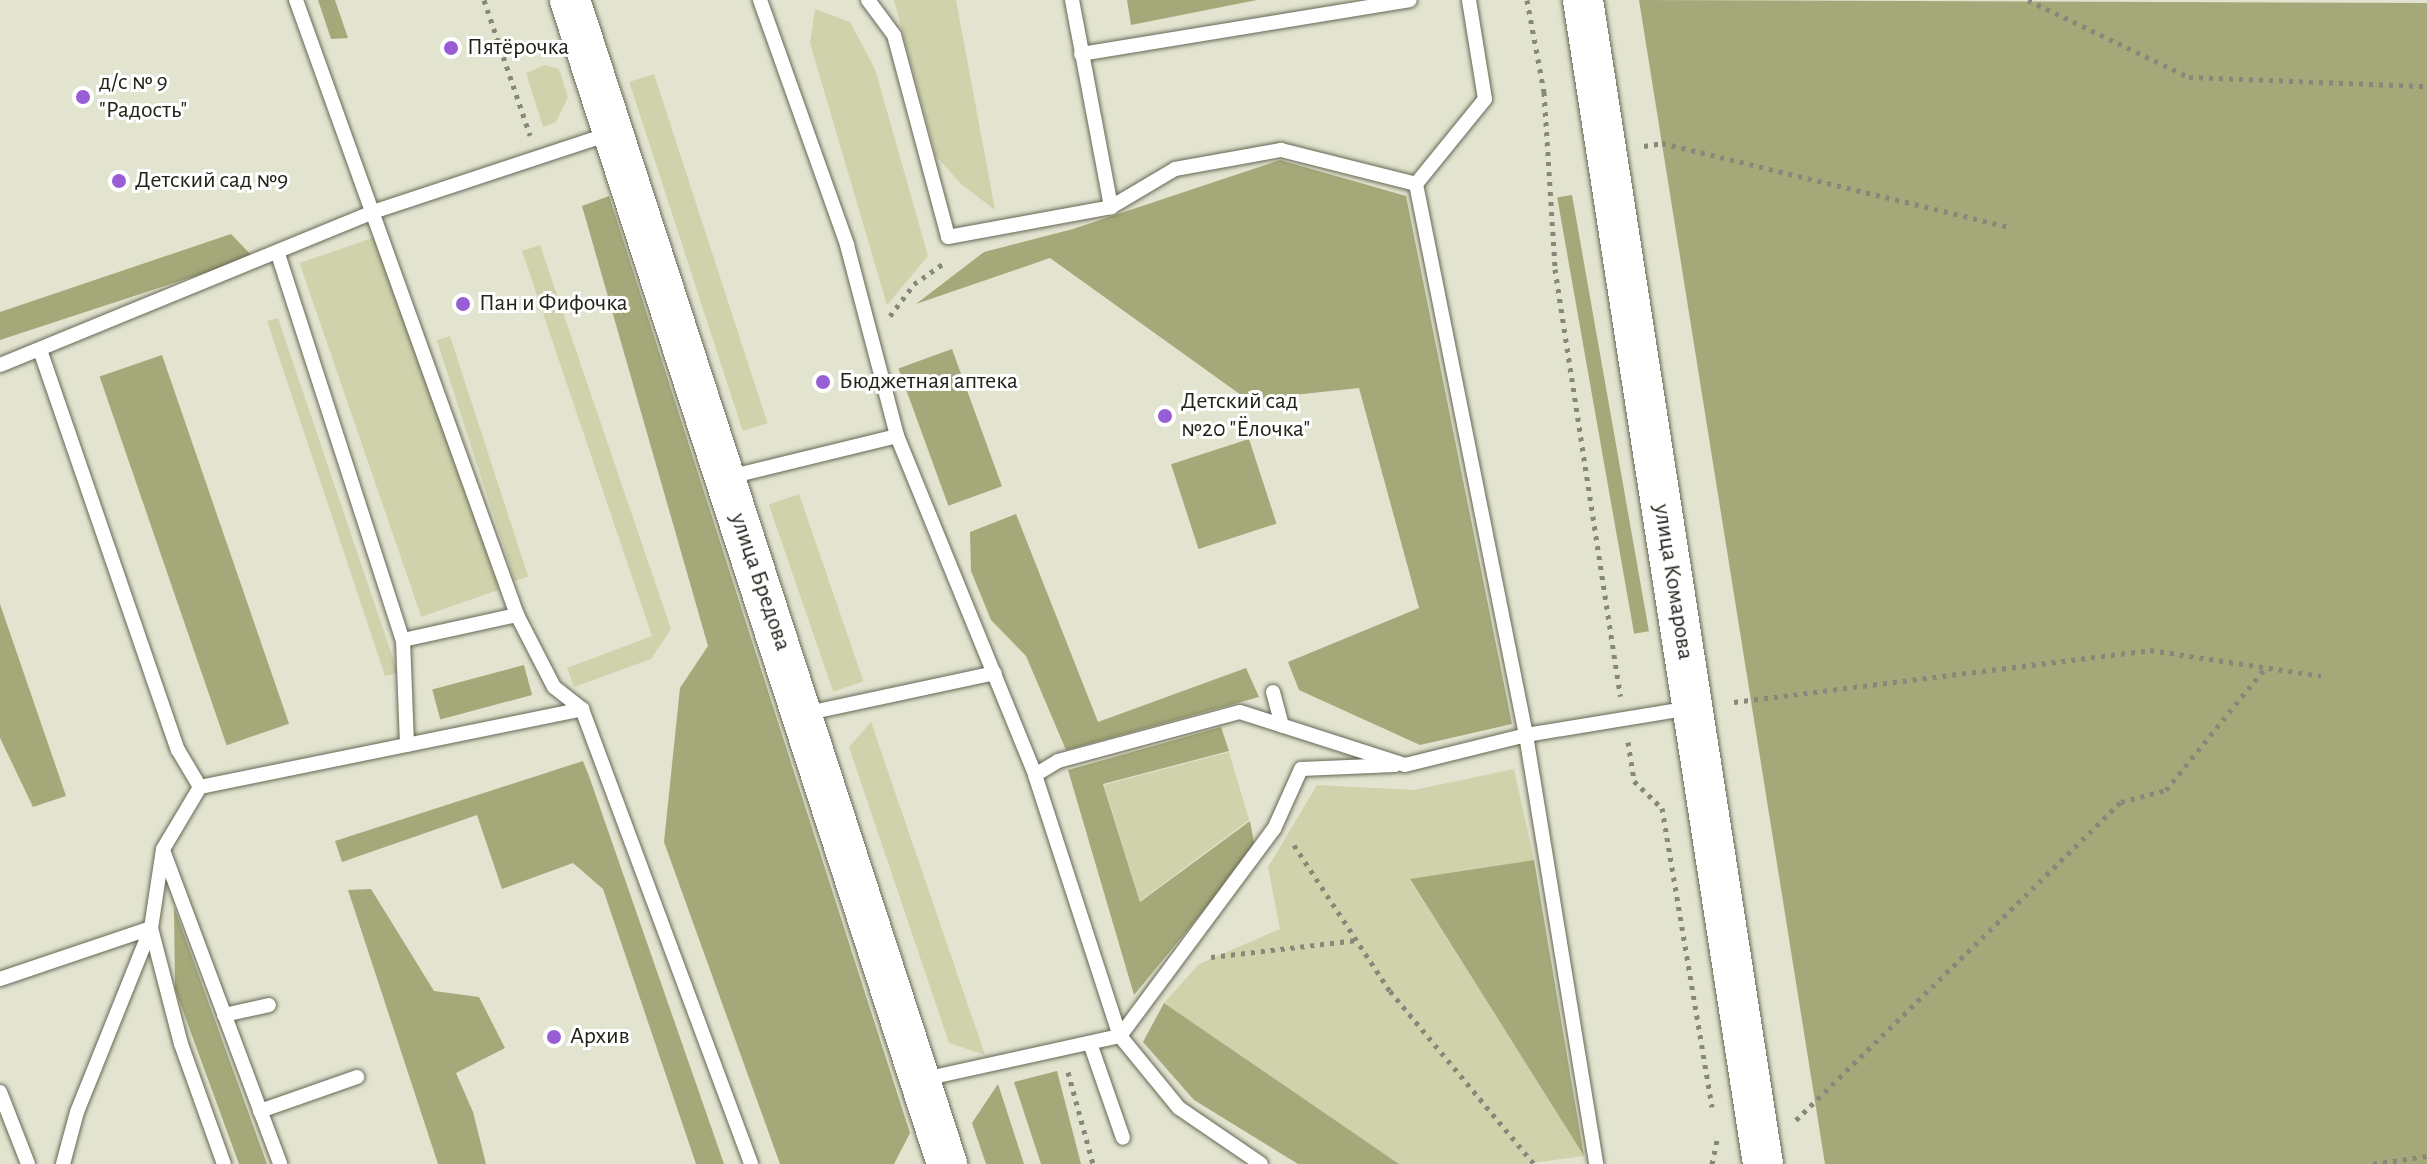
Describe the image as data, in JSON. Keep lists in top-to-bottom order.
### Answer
{
  "streets": {
    "main road": ["улица Бредова", "улица Комарова"]
  },
  "places": [
    "Пятёрочка",
    "д/с № 9 \"Радость\"",
    "Детский сад №9",
    "Пан и Фифочка",
    "Бюджетная аптека",
    "Детский сад №20 \"Ёлочка\"",
    "Архив"
  ]
}
